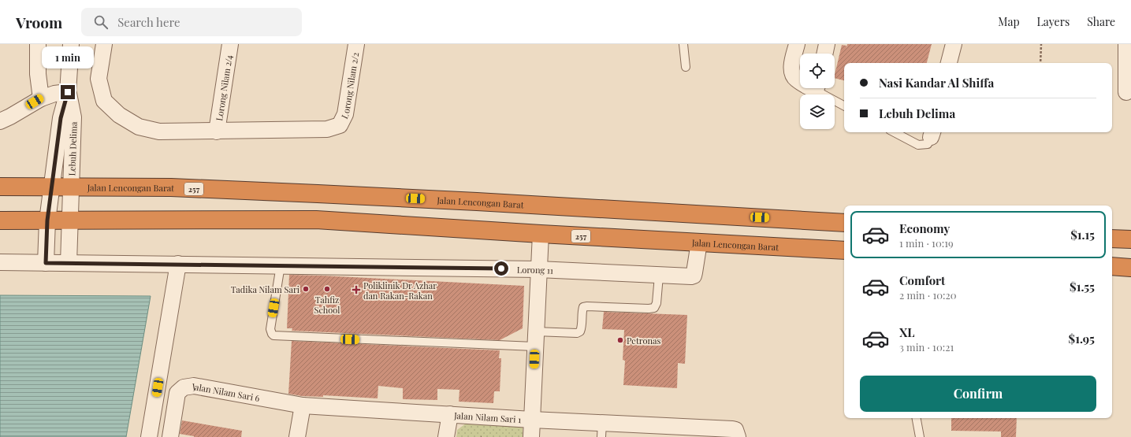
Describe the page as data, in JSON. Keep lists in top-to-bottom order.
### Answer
{
  "streets": {
    "highway": ["Jalan Lencongan Barat", "257"],
    "street": [
      "Lorong Nilam 2/2",
      "Lorong Nilam 2/4",
      "Lebuh Delima",
      "Lorong 11",
      "Jalan Nilam Sari 6",
      "Jalan Nilam Sari 1"
    ]
  },
  "crossings": [
    ["Lorong Nilam 2/2", "Lorong Nilam 2/4"],
    ["Lebuh Delima", "Jalan Lencongan Barat"],
    ["Lebuh Delima", "Lorong 11"],
    ["Jalan Lencongan Barat", "Lorong 11"],
    ["Jalan Nilam Sari 6", "Jalan Nilam Sari 1"]
  ],
  "places": {
    "other": ["Tadika Nilam Sari", "Tahfiz School", "Petronas"],
    "health": ["Poliklinik Dr Azhar dan Rakan-Rakan"]
  },
  "page": {
    "header": "Vroom",
    "search": "Search here",
    "nav": ["Map", "Layers", "Share"],
    "bubble": "1 min",
    "banner": ["Nasi Kandar Al Shiffa", "Lebuh Delima"],
    "list": [
      {
        "name": "Economy",
        "note": "1 min · 10:19",
        "value": "$1.15"
      },
      {
        "name": "Comfort",
        "note": "2 min · 10:20",
        "value": "$1.55"
      },
      {
        "name": "XL",
        "note": "3 min · 10:21",
        "value": "$1.95"
      }
    ],
    "buttons": "Confirm"
  }
}
